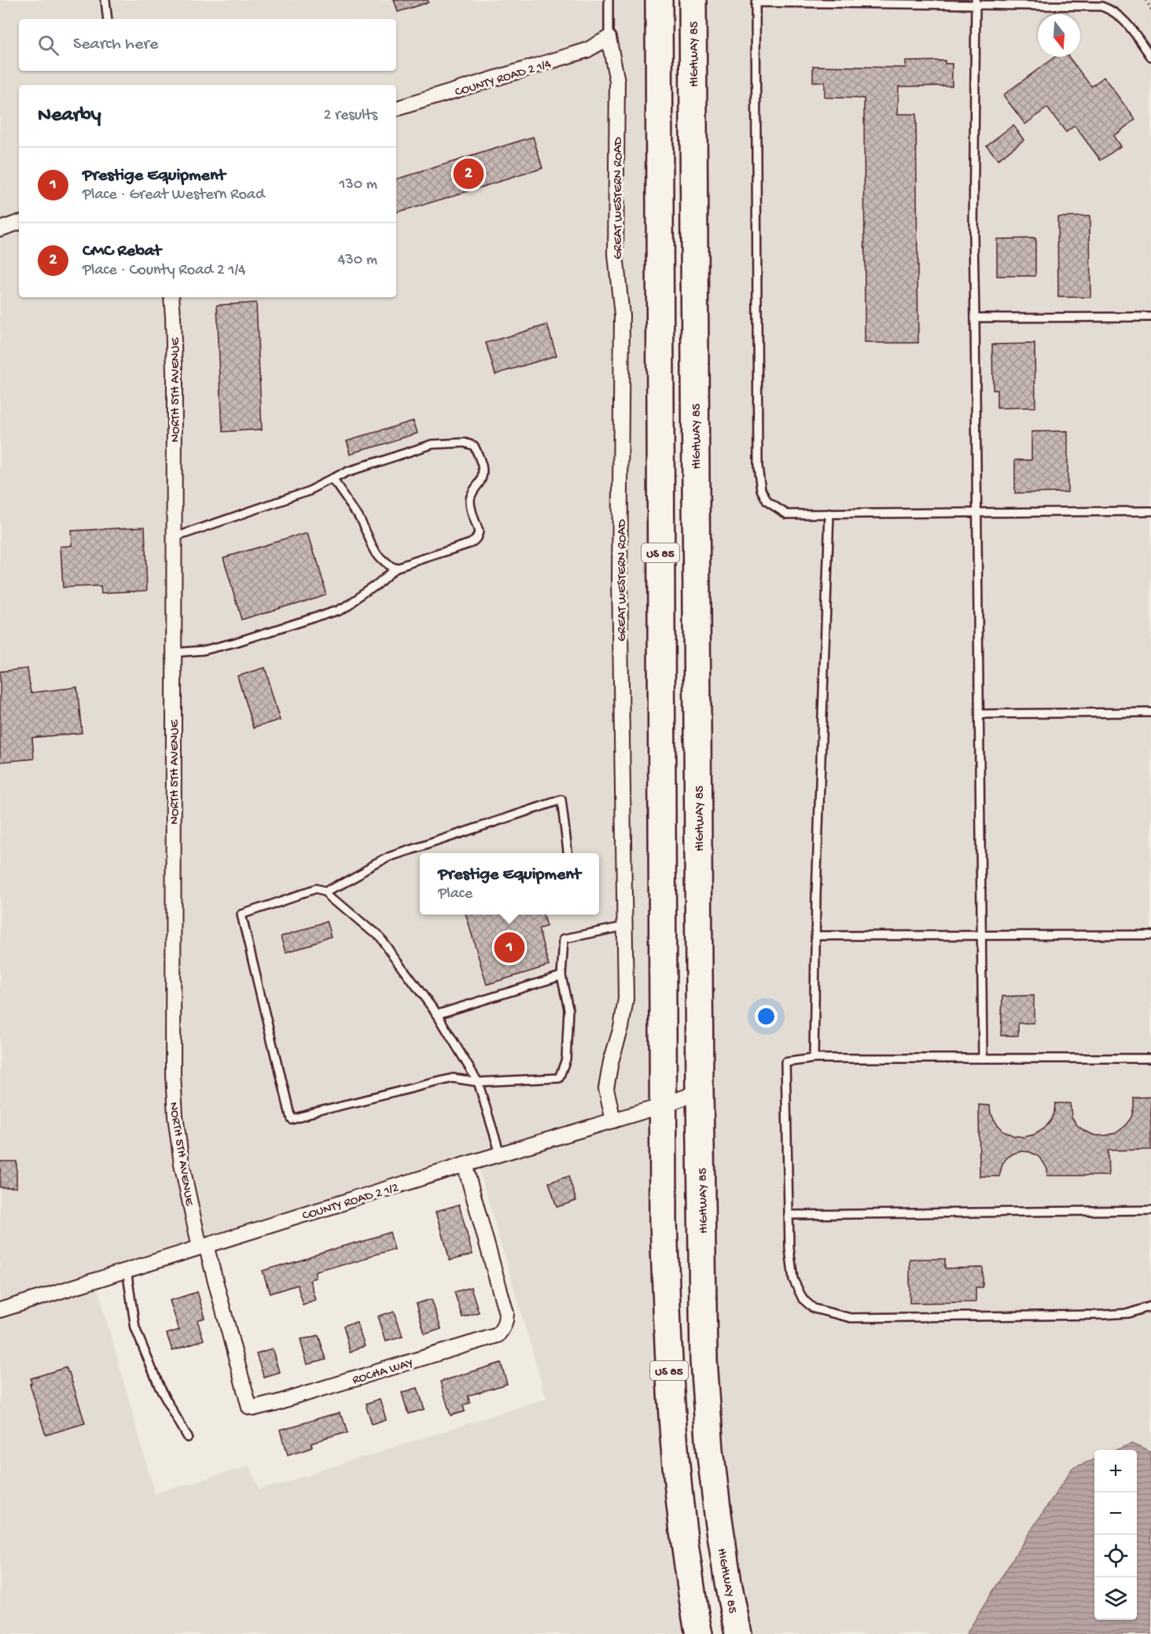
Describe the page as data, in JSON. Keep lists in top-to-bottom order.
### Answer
{
  "streets": {
    "highway": ["HIGHWAY 85", "US 85"],
    "street": [
      "COUNTY ROAD 2 1/4",
      "GREAT WESTERN ROAD",
      "NORTH 5TH AVENUE",
      "COUNTY ROAD 2 1/2",
      "ROCHA WAY"
    ]
  },
  "crossings": [
    ["HIGHWAY 85", "COUNTY ROAD 2 1/2"],
    ["COUNTY ROAD 2 1/4", "GREAT WESTERN ROAD"],
    ["GREAT WESTERN ROAD", "COUNTY ROAD 2 1/2"],
    ["NORTH 5TH AVENUE", "COUNTY ROAD 2 1/2"],
    ["NORTH 5TH AVENUE", "ROCHA WAY"],
    ["US 85", "COUNTY ROAD 2 1/2"],
    ["COUNTY ROAD 2 1/2", "ROCHA WAY"]
  ],
  "north": "bottom",
  "page": {
    "search": "Search here",
    "heading": ["Nearby", "2 results"],
    "list": [
      {
        "mark": "1",
        "name": "Prestige Equipment",
        "note": "Place · Great Western Road",
        "value": "130 m"
      },
      {
        "mark": "2",
        "name": "CMC Rebat",
        "note": "Place · County Road 2 1/4",
        "value": "430 m"
      }
    ],
    "pins": ["2", "1"],
    "popup": ["Prestige Equipment", "Place"],
    "map_buttons": ["+", "−"]
  }
}
